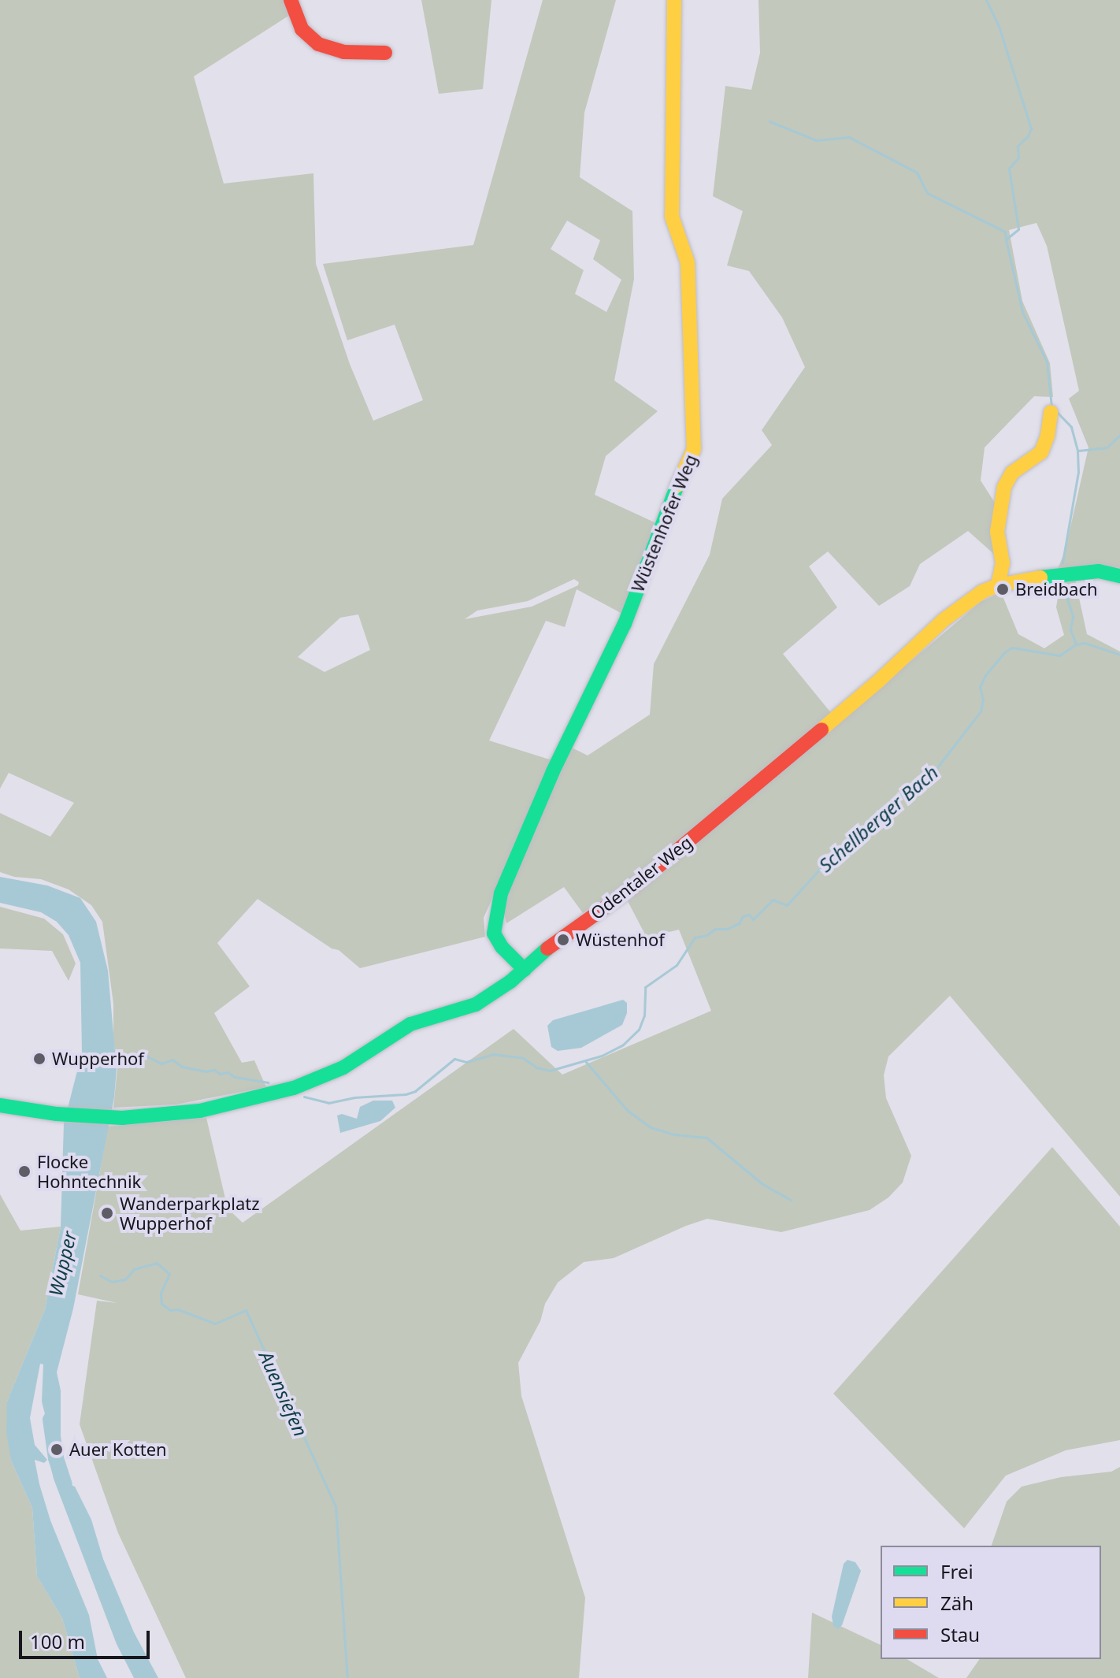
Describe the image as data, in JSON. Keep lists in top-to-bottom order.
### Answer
{
  "streets": {
    "street": ["Wüstenhofer Weg", "Odentaler Weg"]
  },
  "crossings": [
    ["Wüstenhofer Weg", "Odentaler Weg"]
  ],
  "water": ["Schellberger Bach", "Wupper", "Auensiefen"],
  "places": [
    "Breidbach",
    "Wüstenhof",
    "Wupperhof",
    "Flocke Hohntechnik",
    "Wanderparkplatz Wupperhof",
    "Auer Kotten"
  ],
  "legend": ["Frei", "Zäh", "Stau"],
  "scale_bar": "100 m"
}
